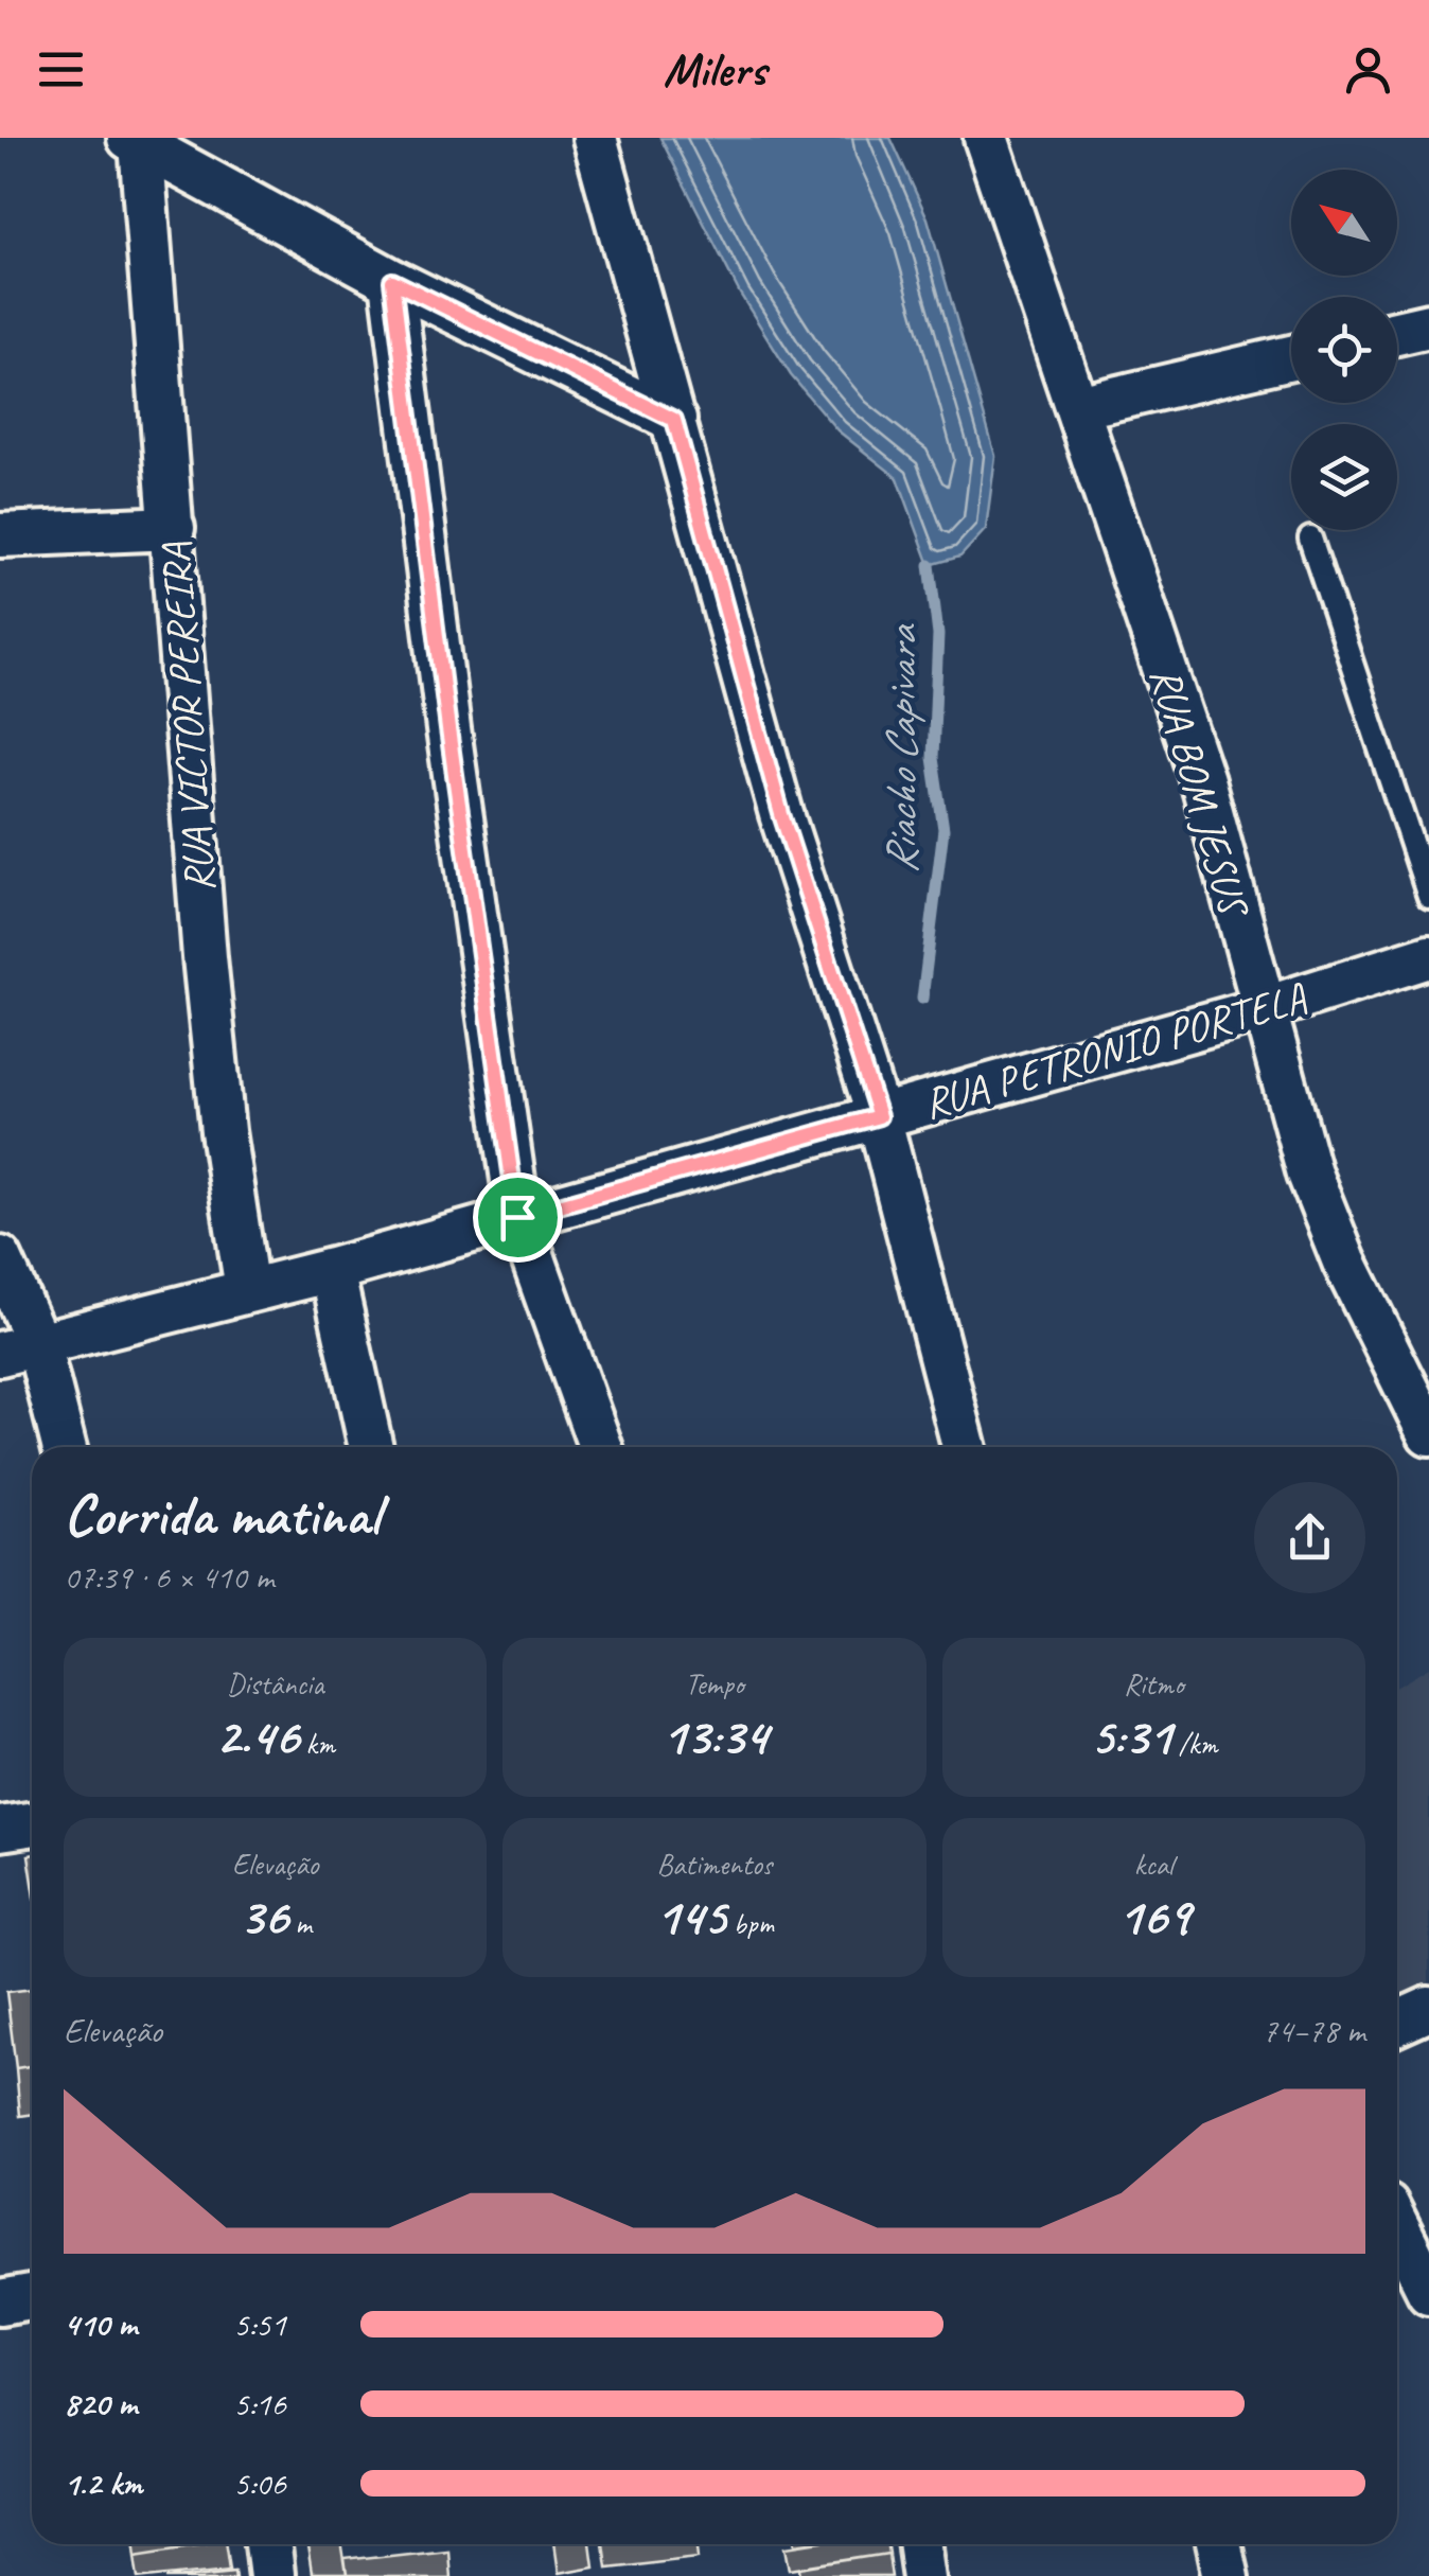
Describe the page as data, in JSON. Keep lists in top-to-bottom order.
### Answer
{
  "streets": {
    "street": ["RUA VICTOR PEREIRA", "RUA BOM JESUS", "RUA PETRONIO PORTELA"]
  },
  "crossings": [
    ["RUA VICTOR PEREIRA", "RUA PETRONIO PORTELA"],
    ["RUA BOM JESUS", "RUA PETRONIO PORTELA"]
  ],
  "water": ["Riacho Capivara"],
  "north": "top left",
  "page": {
    "header": "Milers",
    "heading": ["Corrida matinal", "07:39 · 6 × 410 m"],
    "stats": [
      ["Distância", "2.46 km"],
      ["Tempo", "13:34"],
      ["Ritmo", "5:31 /km"],
      ["Elevação", "36 m"],
      ["Batimentos", "145 bpm"],
      ["kcal", "169"]
    ],
    "chart": ["Elevação", "74–78 m"],
    "list": [
      {
        "name": "410 m",
        "note": "5:51"
      },
      {
        "name": "820 m",
        "note": "5:16"
      },
      {
        "name": "1.2 km",
        "note": "5:06"
      }
    ]
  }
}
